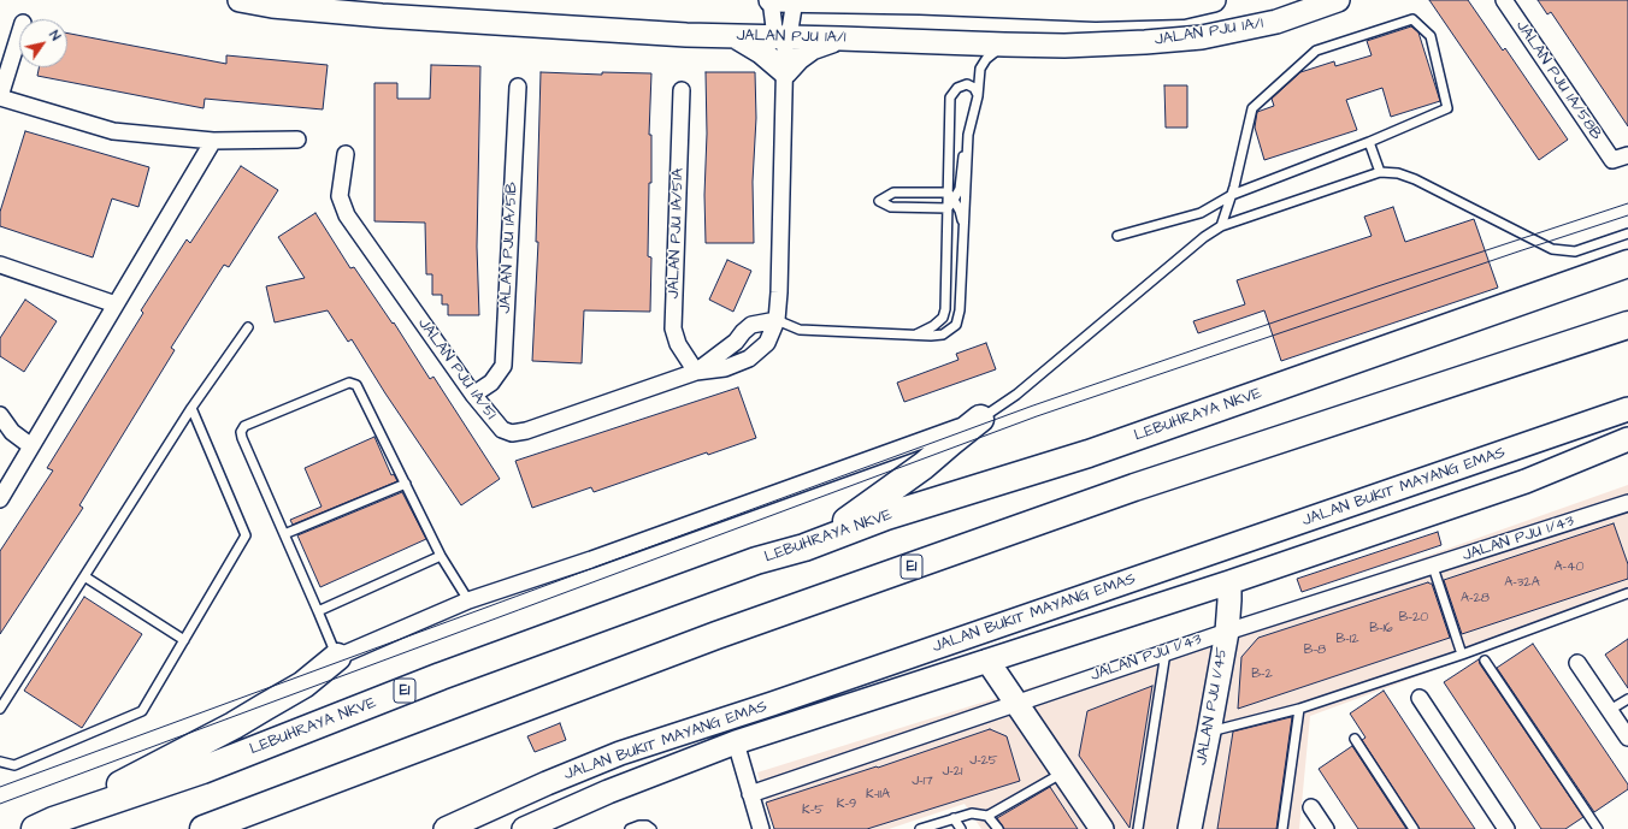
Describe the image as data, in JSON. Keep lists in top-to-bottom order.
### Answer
{
  "streets": {
    "highway": ["LEBUHRAYA NKVE", "E1"],
    "main road": ["JALAN PJU 1A/1", "JALAN BUKIT MAYANG EMAS", "JALAN PJU 1/45"],
    "street": [
      "JALAN PJU 1A/58B",
      "JALAN PJU 1A/51A",
      "JALAN PJU 1A/51B",
      "JALAN PJU 1A/51",
      "JALAN PJU 1/43"
    ]
  },
  "crossings": [
    ["JALAN PJU 1A/51A", "JALAN PJU 1A/51"],
    ["JALAN PJU 1A/51B", "JALAN PJU 1A/51"],
    ["JALAN BUKIT MAYANG EMAS", "JALAN PJU 1/45"],
    ["JALAN PJU 1/43", "JALAN PJU 1/45"]
  ],
  "house_numbers": [
    "A-40",
    "A-32A",
    "A-28",
    "B-20",
    "B-16",
    "B-12",
    "B-8",
    "B-2",
    "J-25",
    "J-21",
    "J-17",
    "K-11A",
    "K-9",
    "K-5"
  ],
  "north": "top right"
}
